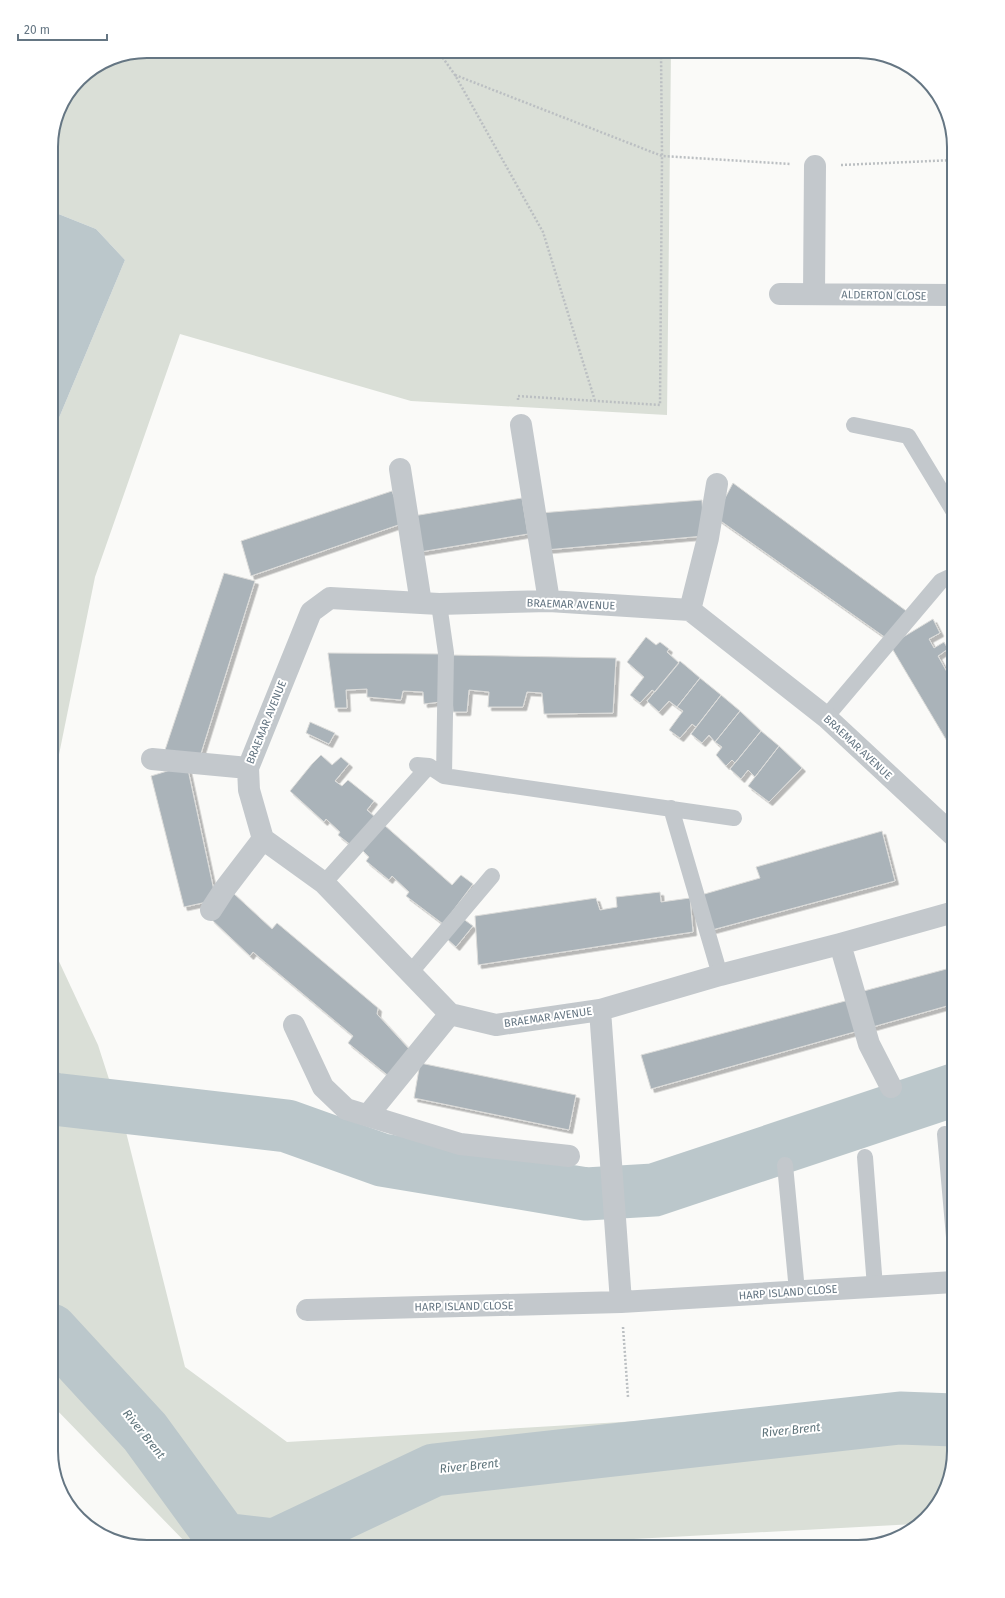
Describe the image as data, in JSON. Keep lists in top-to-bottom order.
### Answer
{
  "streets": {
    "street": ["ALDERTON CLOSE", "BRAEMAR AVENUE", "HARP ISLAND CLOSE"]
  },
  "water": ["River Brent"],
  "scale_bar": "20 m"
}
